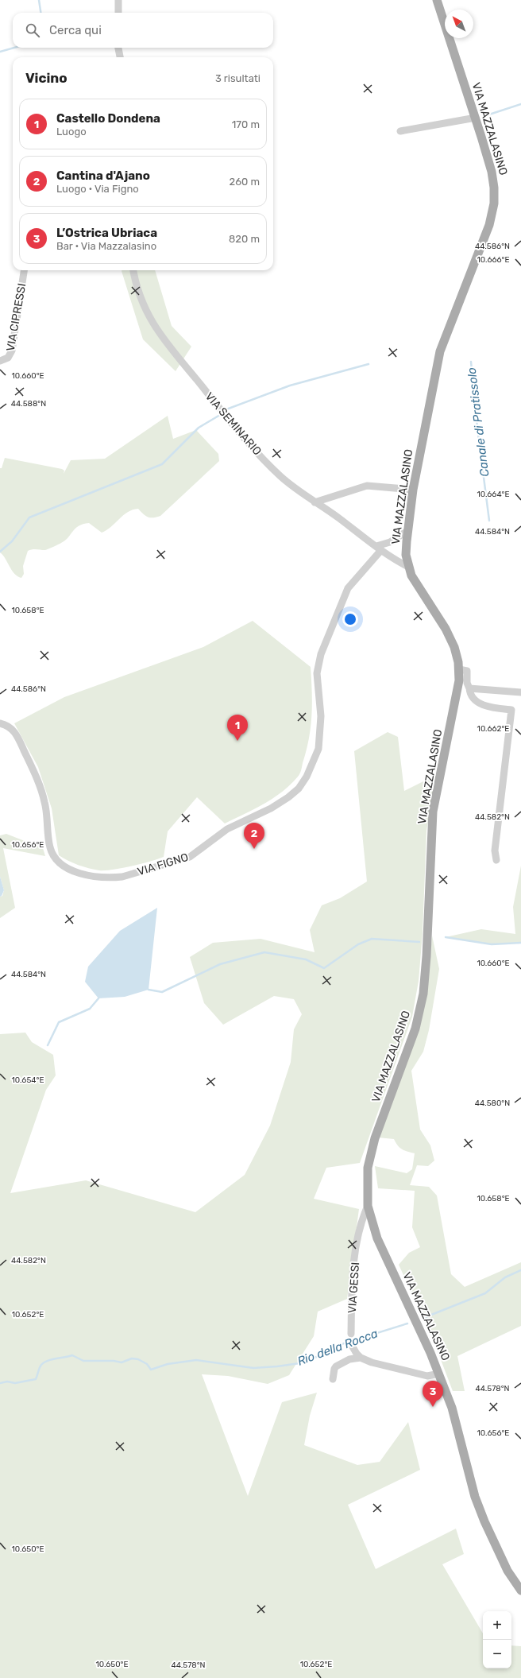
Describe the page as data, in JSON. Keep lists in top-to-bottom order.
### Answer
{
  "streets": {
    "main road": ["VIA MAZZALASINO"],
    "street": [
      "VIA CIPRESSI",
      "VIA SEMINARIO",
      "VIA FIGNO",
      "VIA GESSI"
    ]
  },
  "crossings": [
    ["VIA MAZZALASINO", "VIA SEMINARIO"],
    ["VIA MAZZALASINO", "VIA GESSI"],
    ["VIA SEMINARIO", "VIA FIGNO"]
  ],
  "water": ["Canale di Pratissolo", "Rio della Rocca"],
  "north": "top left",
  "page": {
    "search": "Cerca qui",
    "heading": ["Vicino", "3 risultati"],
    "list": [
      {
        "mark": "1",
        "name": "Castello Dondena",
        "note": "Luogo",
        "value": "170 m"
      },
      {
        "mark": "2",
        "name": "Cantina d'Ajano",
        "note": "Luogo · Via Figno",
        "value": "260 m"
      },
      {
        "mark": "3",
        "name": "L’Ostrica Ubriaca",
        "note": "Bar · Via Mazzalasino",
        "value": "820 m"
      }
    ],
    "pins": ["1", "2", "3"],
    "map_buttons": ["+", "−"]
  },
  "coordinates": [
    "44.586°N",
    "10.666°E",
    "10.660°E",
    "44.588°N",
    "10.664°E",
    "44.584°N",
    "10.658°E",
    "10.662°E",
    "44.582°N",
    "10.656°E",
    "10.654°E",
    "44.580°N",
    "10.652°E",
    "44.578°N",
    "10.650°E"
  ]
}
